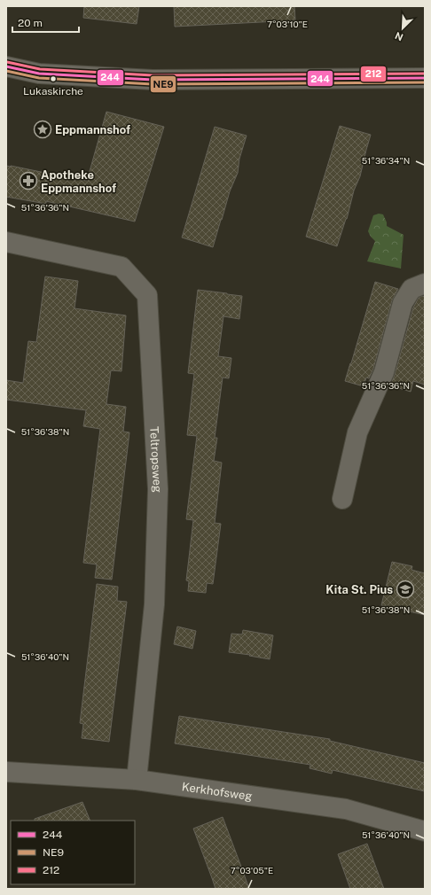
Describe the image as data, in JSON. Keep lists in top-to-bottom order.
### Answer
{
  "streets": {
    "street": ["Teltropsweg", "Kerkhofsweg"]
  },
  "crossings": [
    ["Teltropsweg", "Kerkhofsweg"]
  ],
  "places": {
    "other": ["Lukaskirche"],
    "place": ["Eppmannshof"],
    "pharmacy": ["Apotheke Eppmannshof"],
    "school or university": ["Kita St. Pius"]
  },
  "lines": ["transit line 212", "transit line 244", "transit line NE9"],
  "legend": ["244", "NE9", "212"],
  "scale_bar": "20 m",
  "north": "bottom left",
  "coordinates": [
    "7°03'10\"E",
    "51°36'34\"N",
    "51°36'36\"N",
    "51°36'38\"N",
    "51°36'40\"N",
    "7°03'05\"E"
  ]
}
